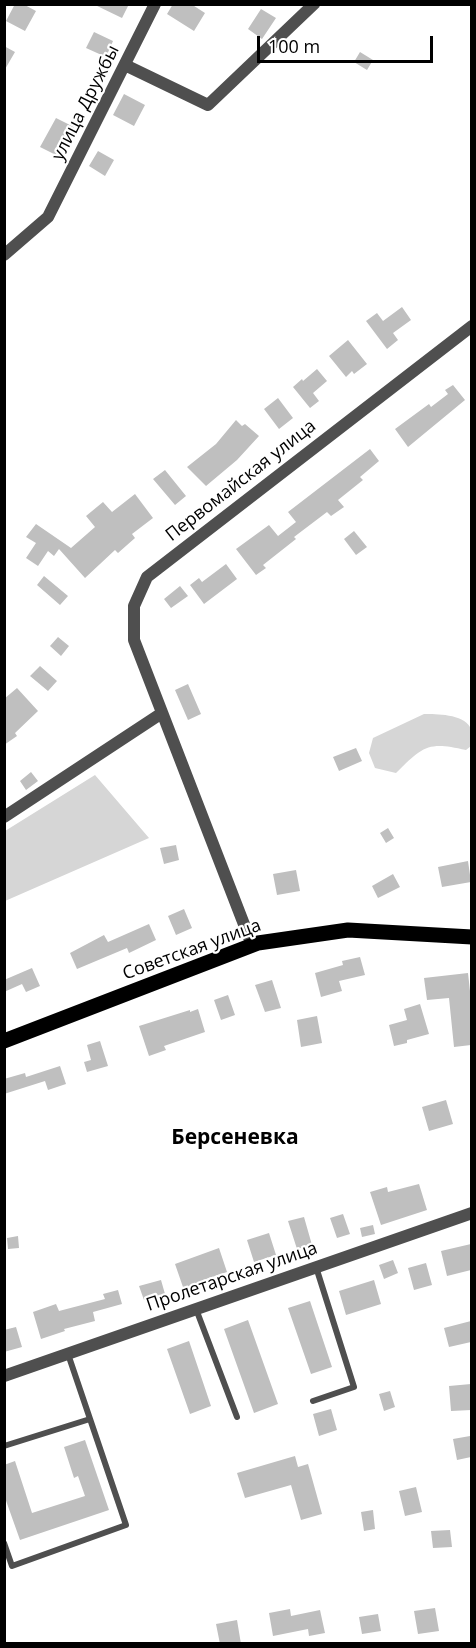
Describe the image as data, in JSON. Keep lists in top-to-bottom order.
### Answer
{
  "streets": {
    "main road": ["Советская улица"],
    "street": ["улица Дружбы", "Первомайская улица", "Пролетарская улица"]
  },
  "crossings": [
    ["Первомайская улица", "Советская улица"]
  ],
  "districts": ["Берсеневка"],
  "scale_bar": "100 m"
}
